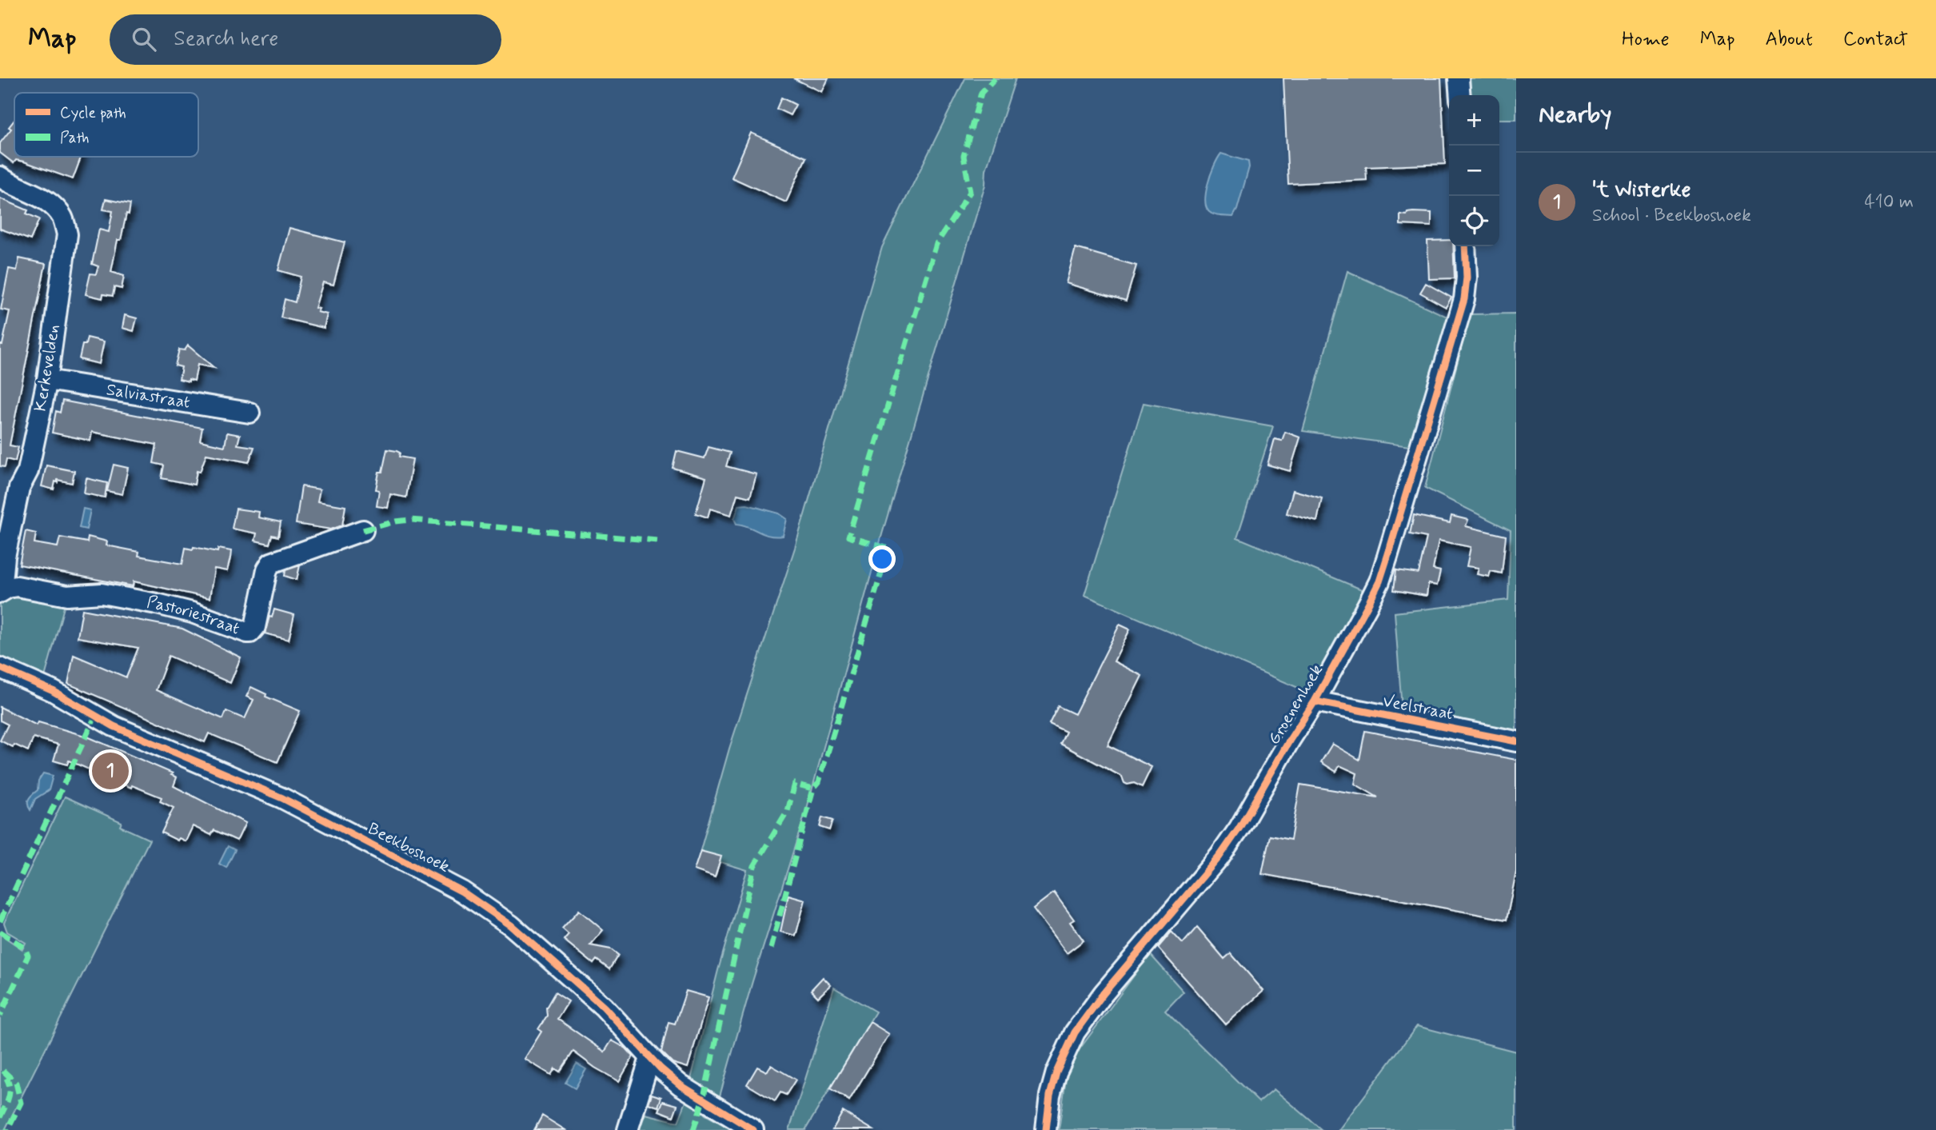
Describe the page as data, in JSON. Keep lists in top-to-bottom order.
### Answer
{
  "streets": {
    "street": [
      "Kerkevelden",
      "Salviastraat",
      "Pastoriestraat",
      "Groenenhoek",
      "Veelstraat",
      "Beekboshoek"
    ]
  },
  "crossings": [
    ["Kerkevelden", "Salviastraat"],
    ["Kerkevelden", "Pastoriestraat"],
    ["Groenenhoek", "Veelstraat"]
  ],
  "legend": ["Cycle path", "Path"],
  "page": {
    "header": "Map",
    "search": "Search here",
    "nav": [
      "Home",
      "Map",
      "About",
      "Contact"
    ],
    "heading": "Nearby",
    "map_buttons": ["+", "−"],
    "list": [
      {
        "mark": "1",
        "name": "'t Wisterke",
        "note": "School · Beekboshoek",
        "value": "410 m"
      }
    ],
    "pins": "1"
  }
}
